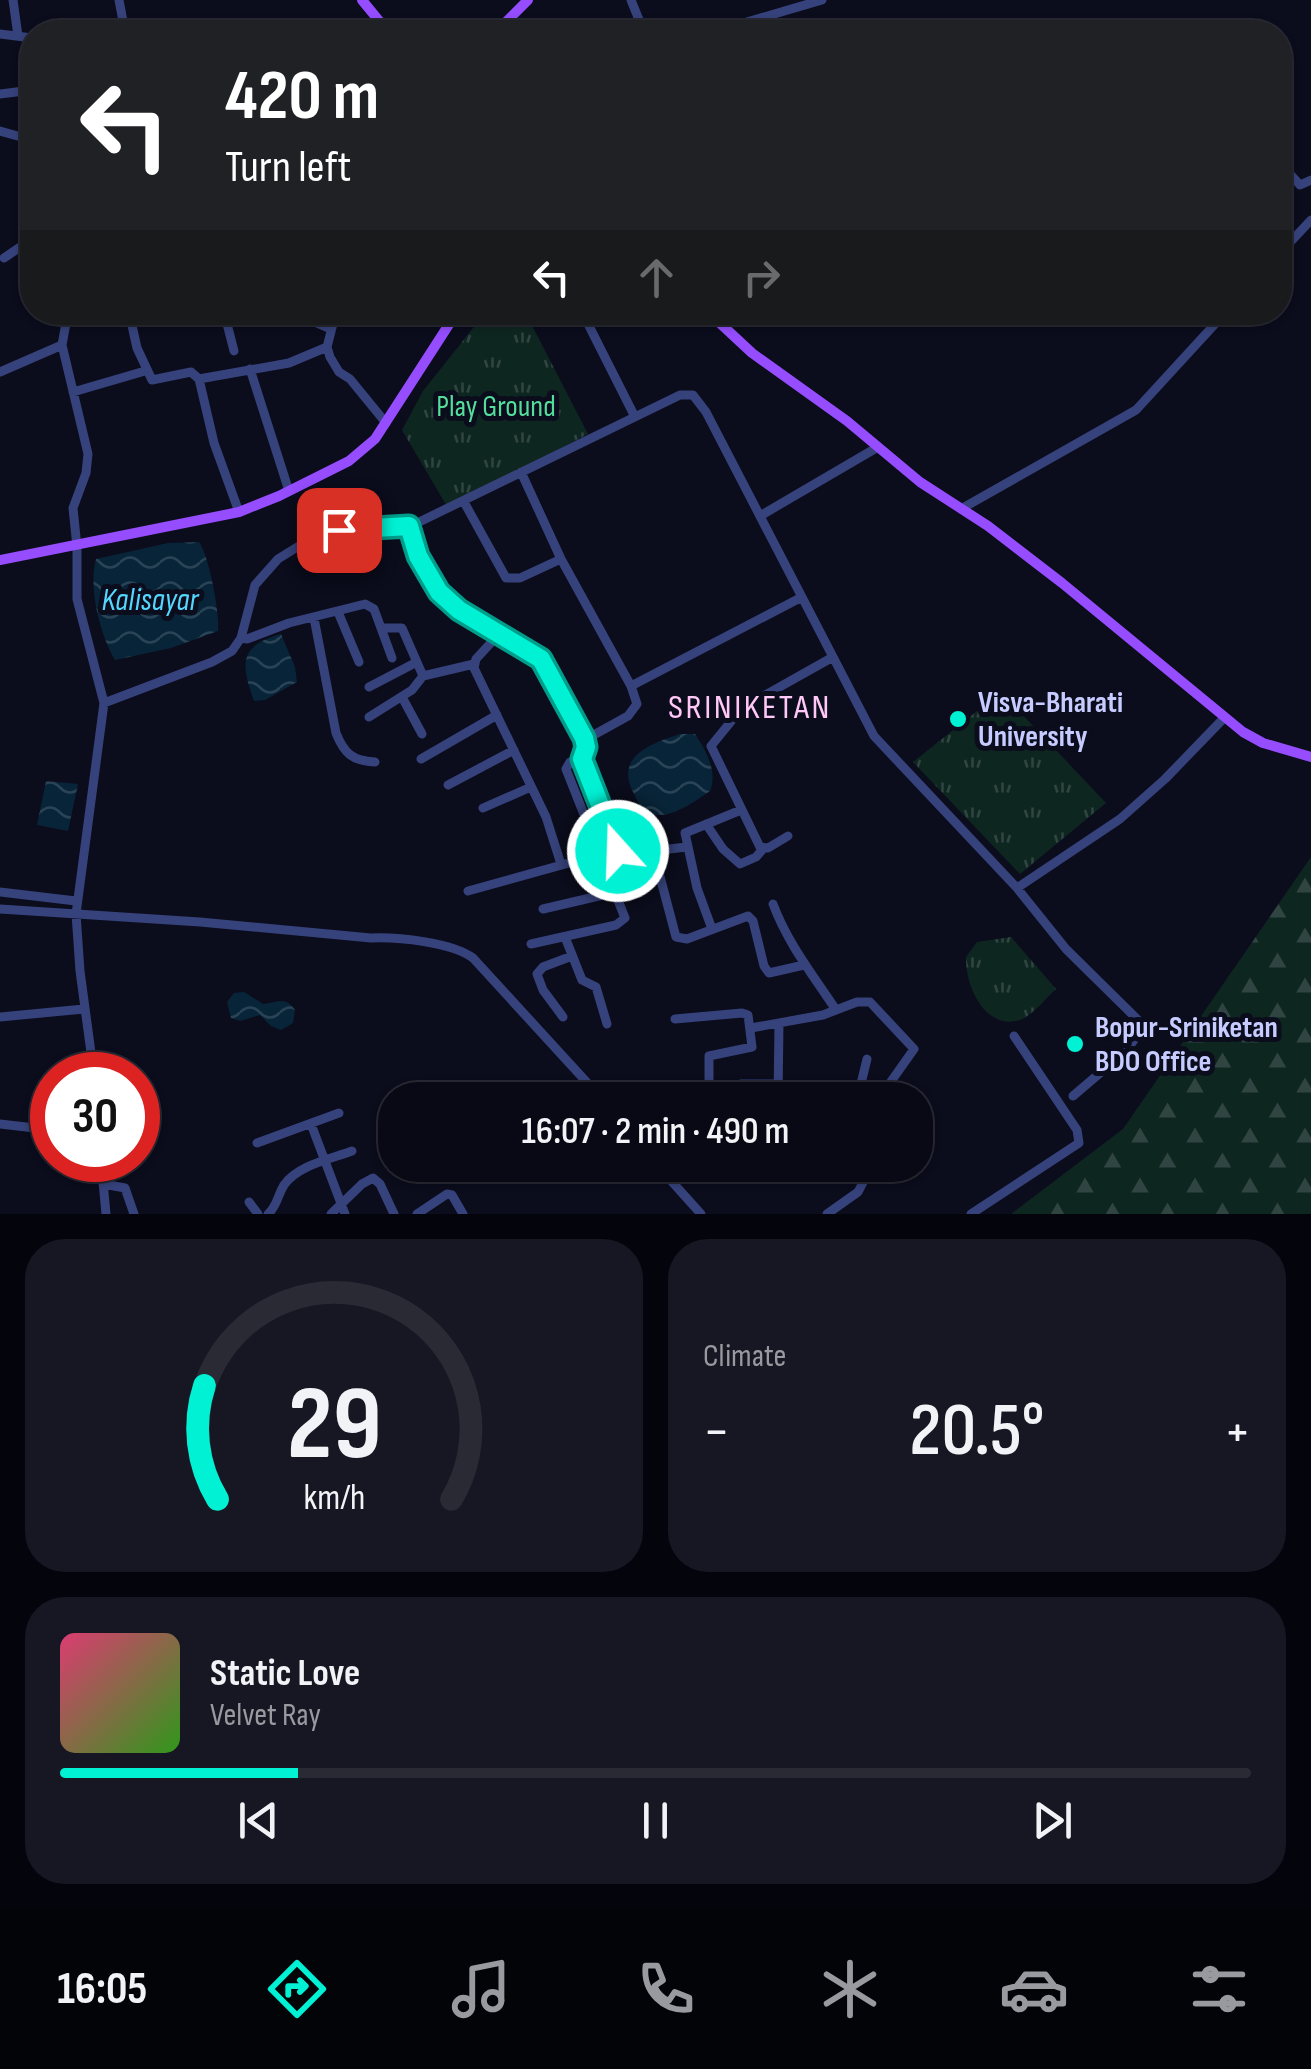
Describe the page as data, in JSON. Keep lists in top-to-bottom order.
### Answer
{
  "districts": ["SRINIKETAN"],
  "water": ["Kalisayar"],
  "parks": ["Play Ground"],
  "places": ["Visva-Bharati University", "Bopur-Sriniketan BDO Office"],
  "page": {
    "turn": ["420 m", "Turn left"],
    "limit": "30",
    "trip": "16:07 · 2 min · 490 m",
    "tile": "Climate",
    "heat": ["−", "20.5°", "+"],
    "song": ["Static Love", "Velvet Ray"],
    "tabs": "16:05",
    "gauge": ["29", "km/h"]
  }
}
